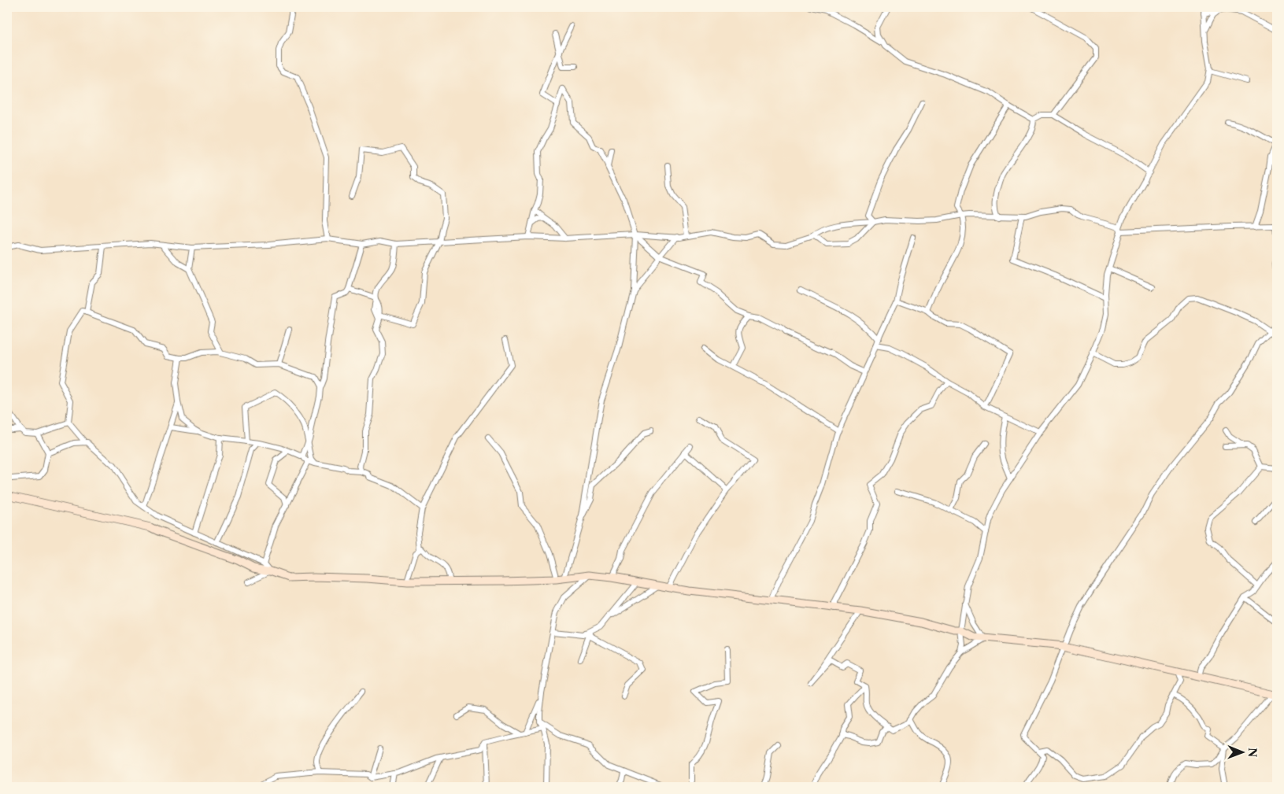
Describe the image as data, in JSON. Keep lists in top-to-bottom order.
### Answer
{
  "north": "right"
}
